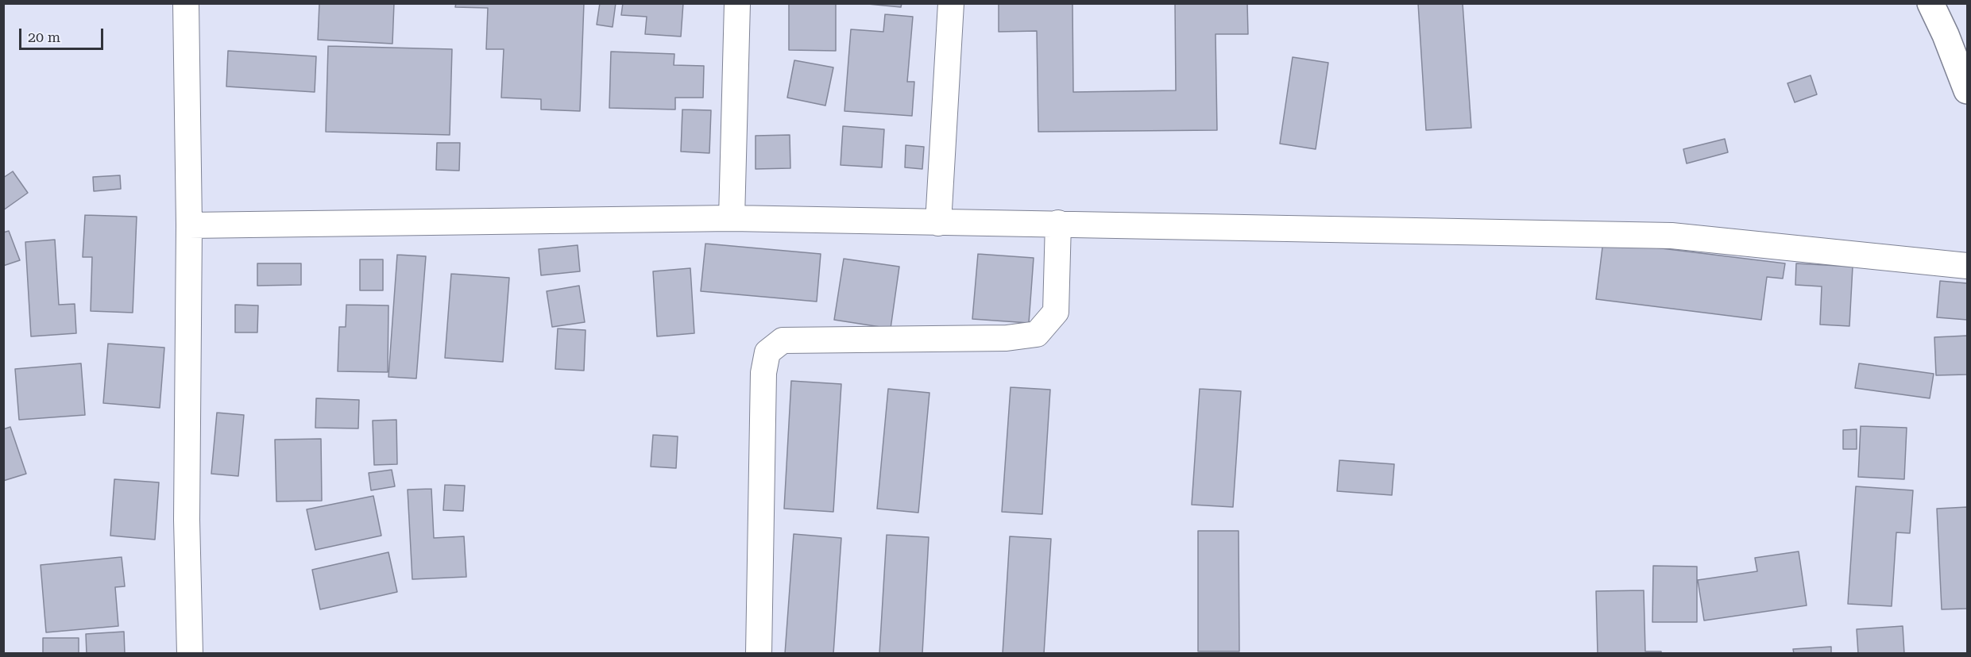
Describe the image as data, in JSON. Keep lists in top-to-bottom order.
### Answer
{
  "scale_bar": "20 m"
}
